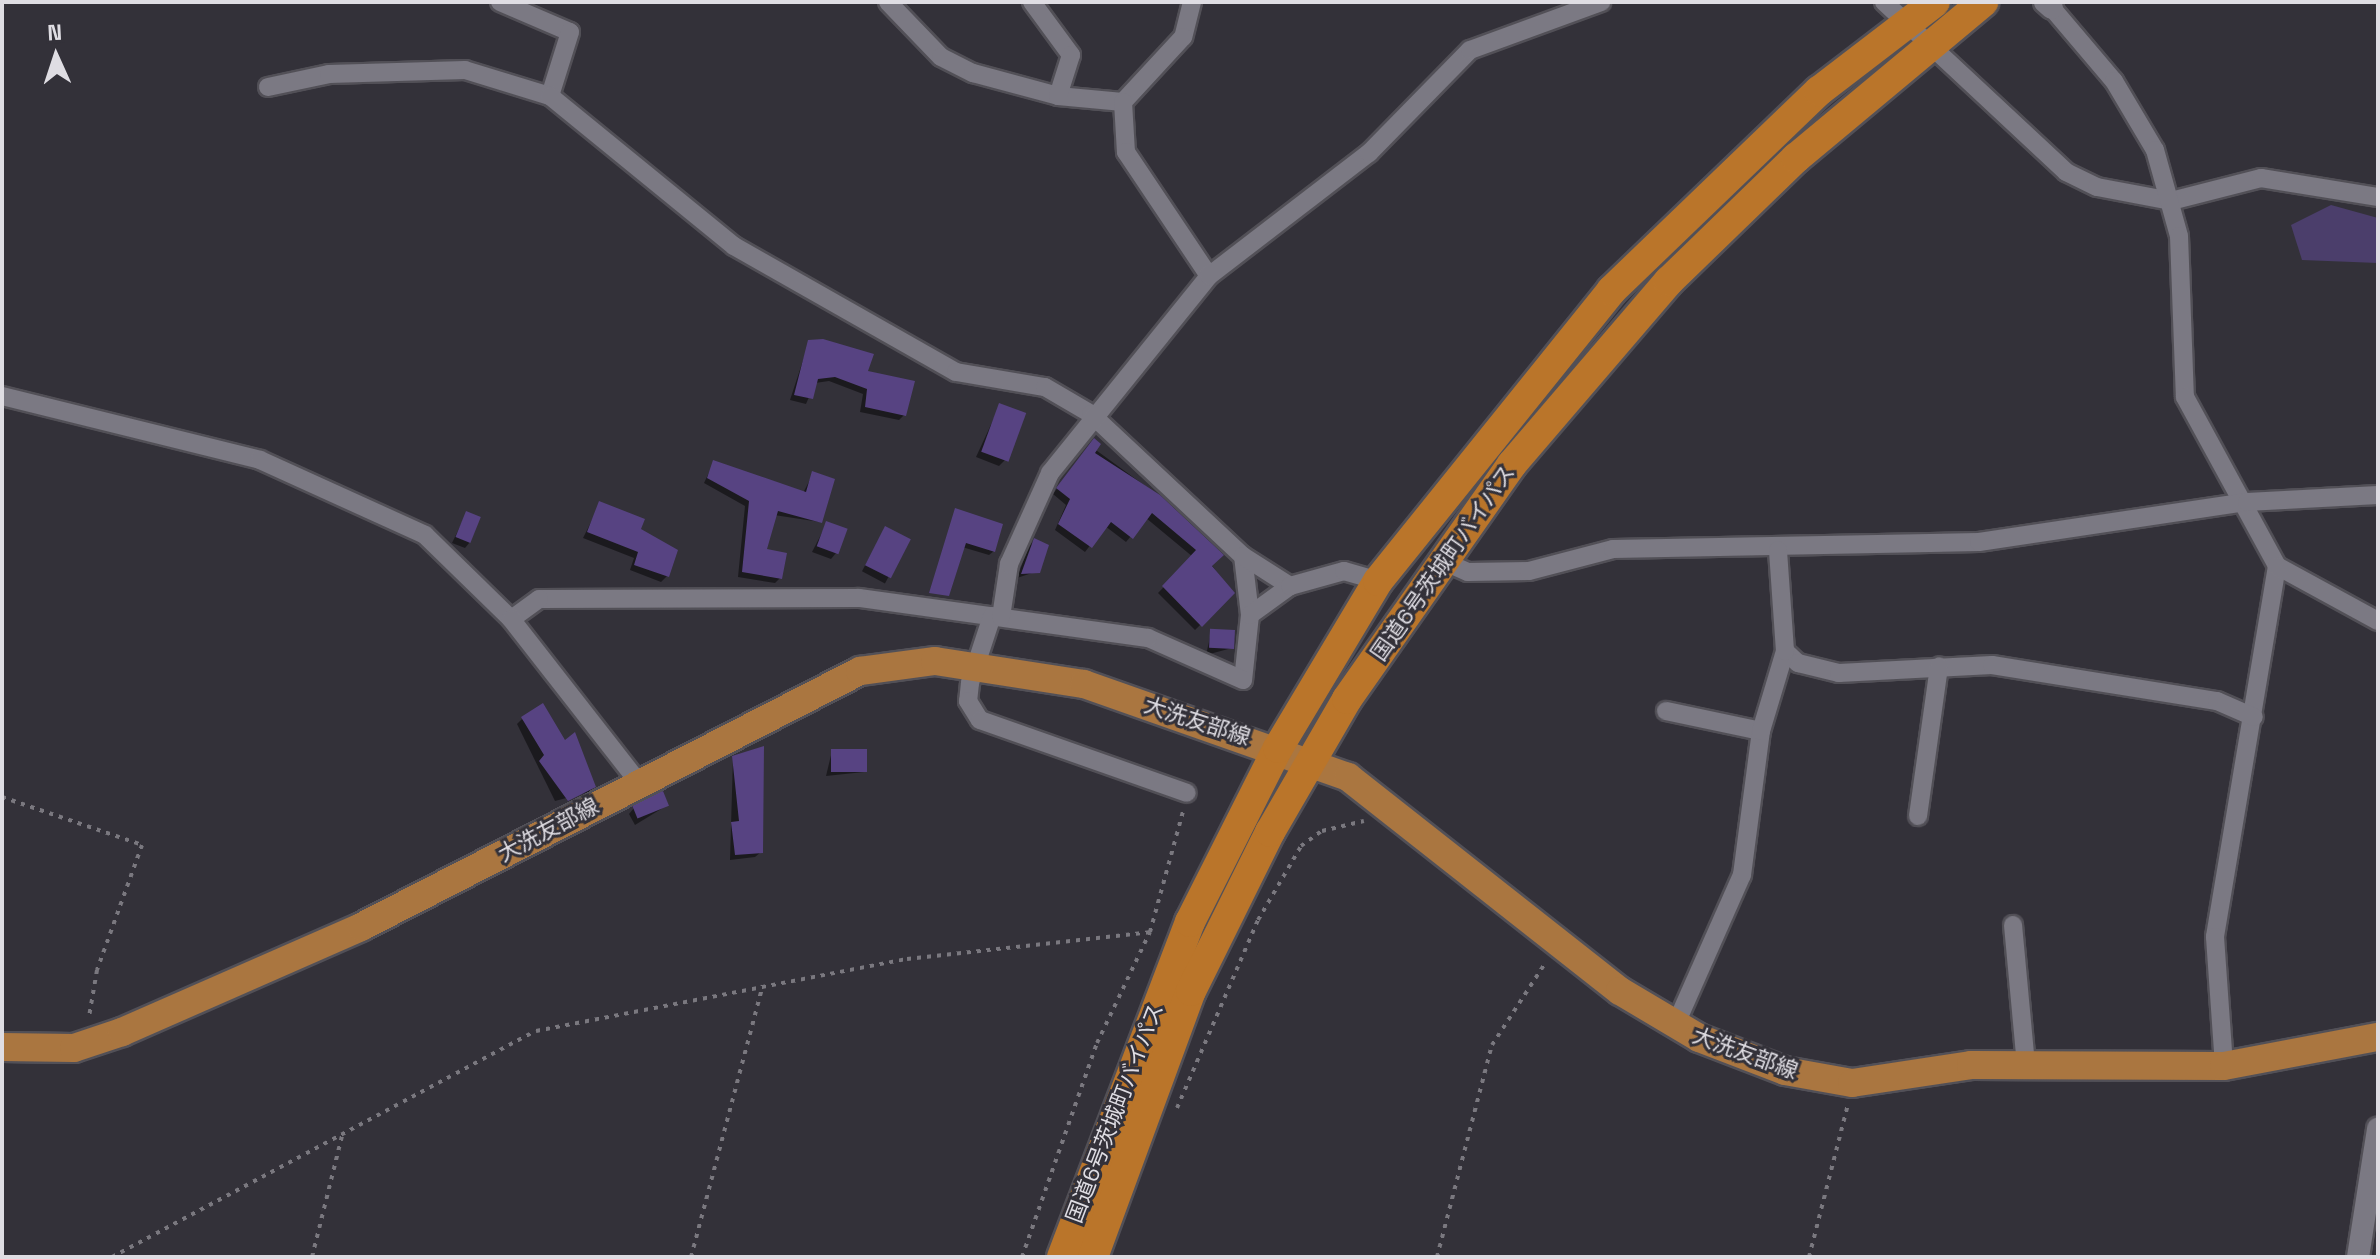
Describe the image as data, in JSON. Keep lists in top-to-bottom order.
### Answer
{
  "streets": {
    "highway": ["国道6号茨城町バイパス"],
    "main road": ["大洗友部線"]
  },
  "crossings": [
    ["国道6号茨城町バイパス", "大洗友部線"]
  ],
  "north": "top"
}
